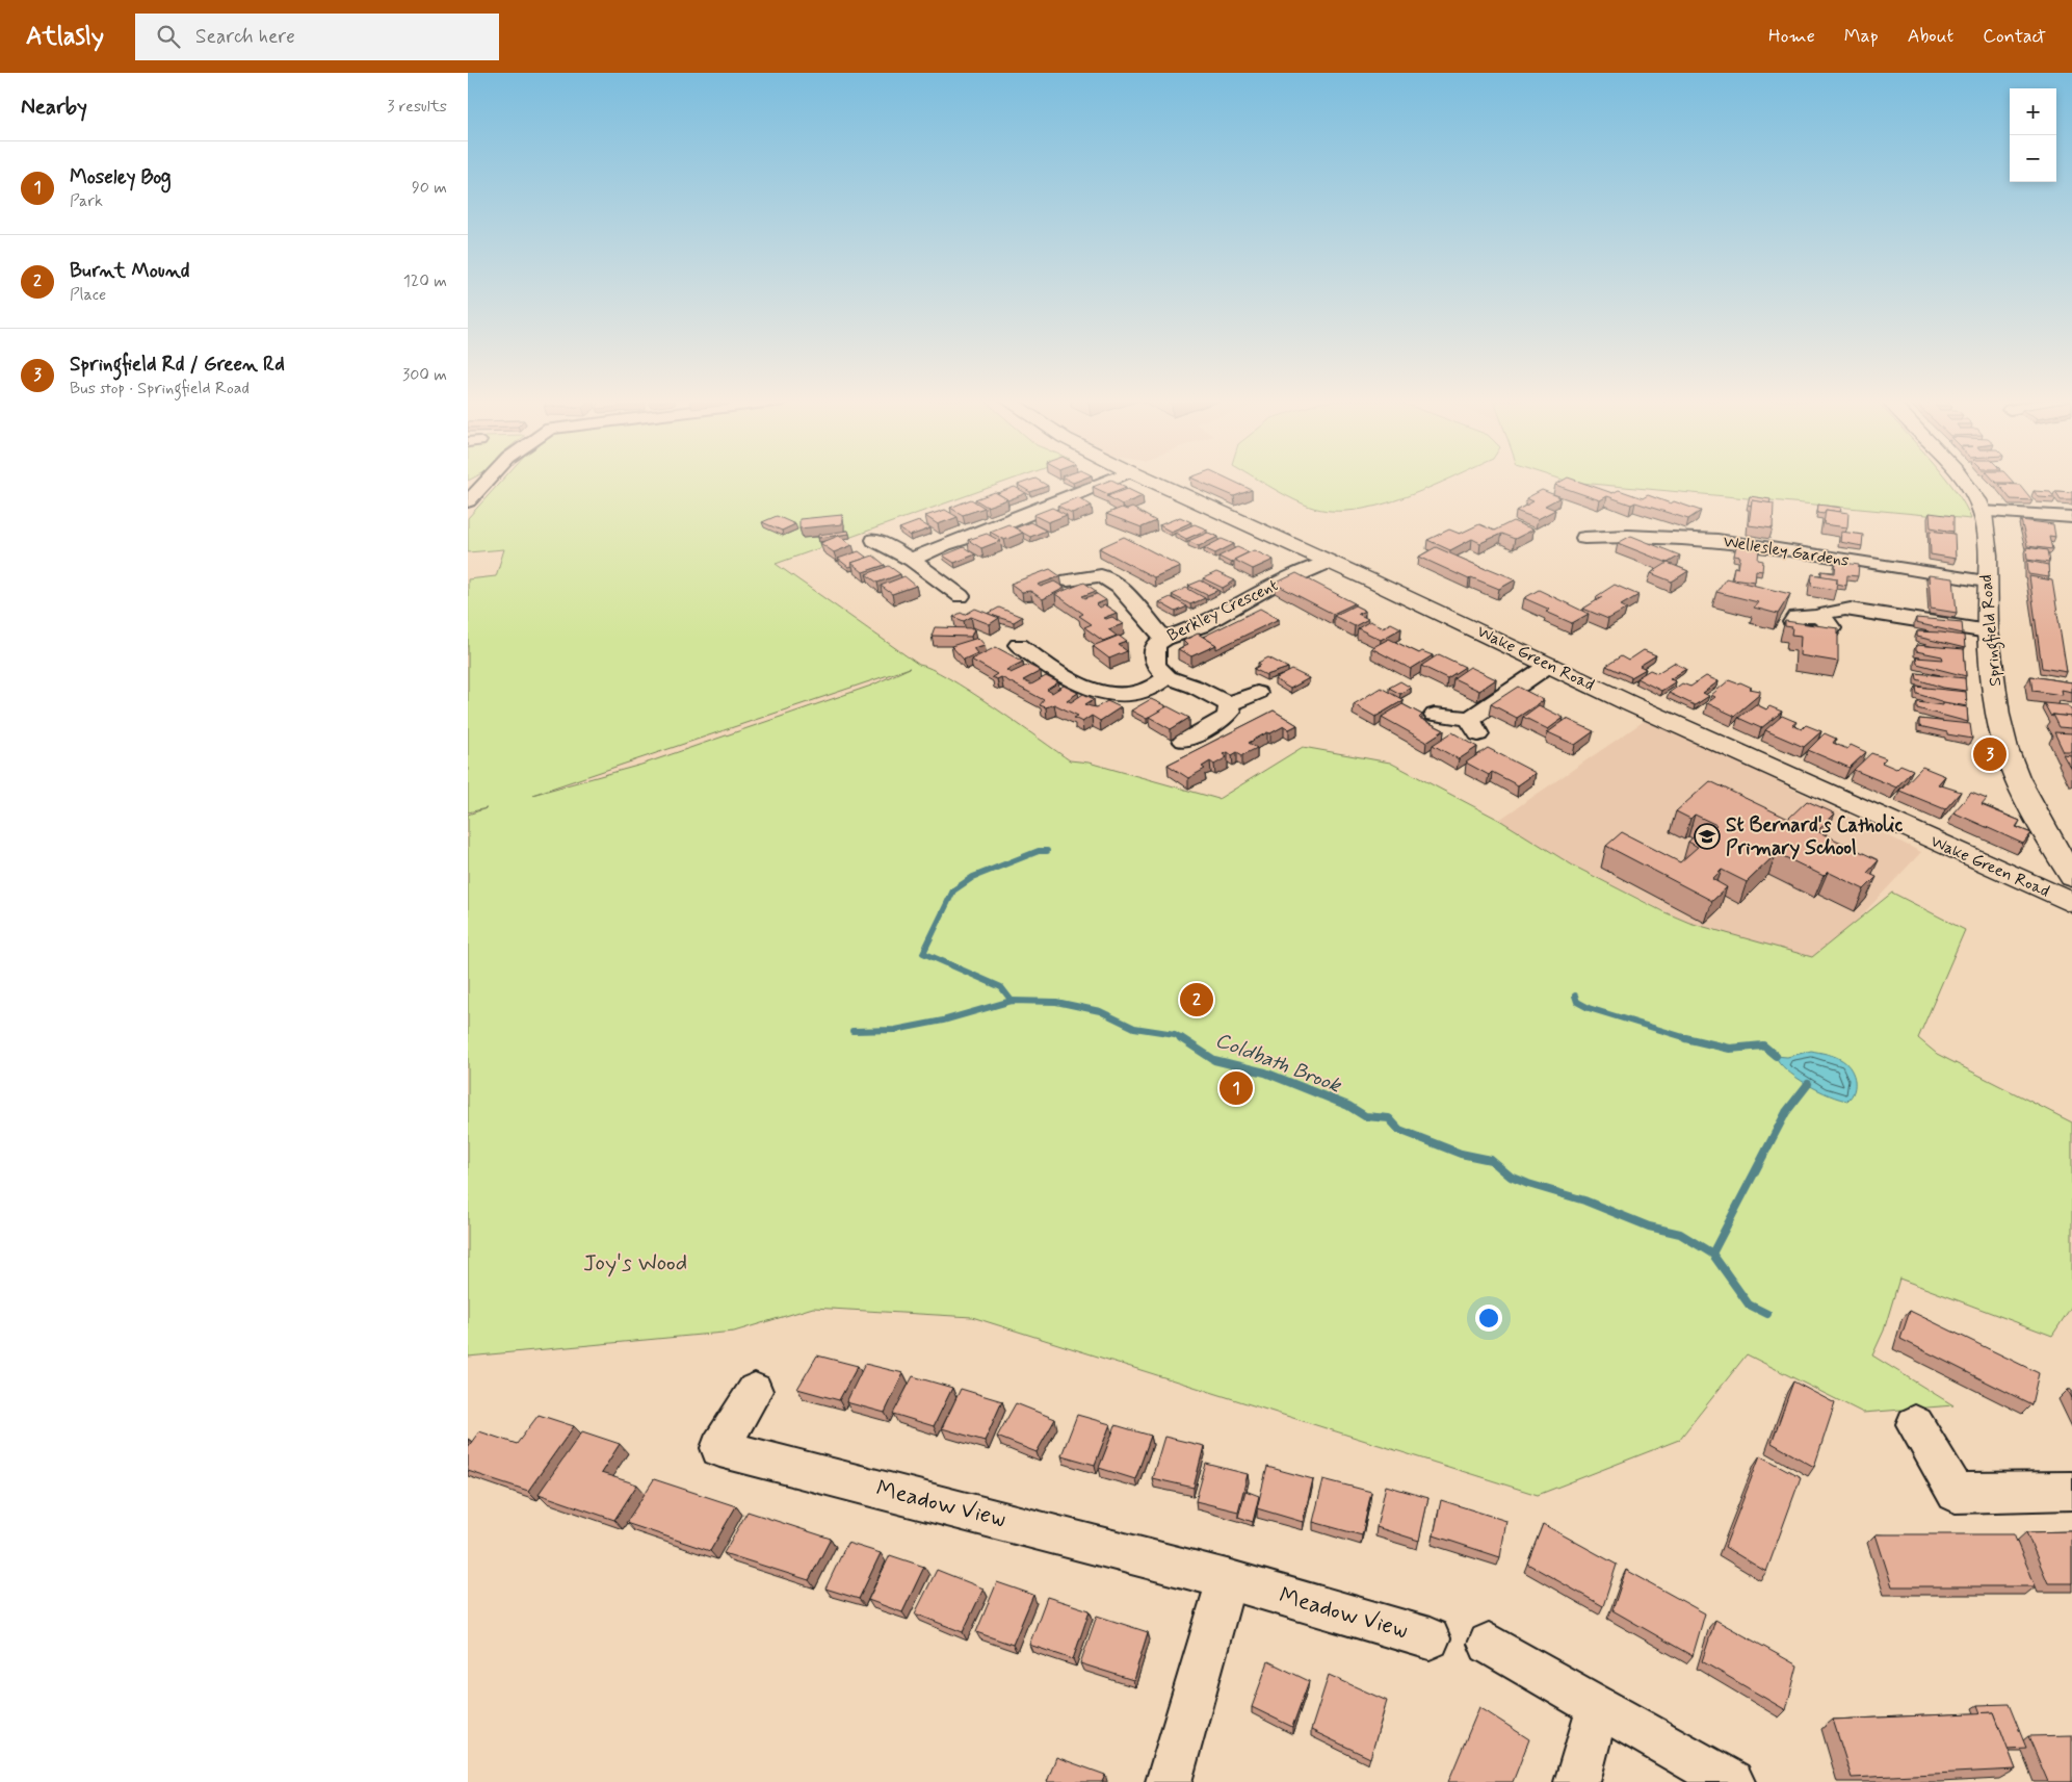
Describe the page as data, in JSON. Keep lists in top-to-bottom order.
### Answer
{
  "streets": {
    "street": [
      "Wellesley Gardens",
      "Berkley Crescent",
      "Springfield Road",
      "Wake Green Road",
      "Meadow View"
    ]
  },
  "crossings": [
    ["Wellesley Gardens", "Springfield Road"],
    ["Berkley Crescent", "Wake Green Road"]
  ],
  "water": ["Coldbath Brook"],
  "parks": ["Joy's Wood"],
  "places": {
    "school or university": ["St Bernard's Catholic Primary School"]
  },
  "page": {
    "header": "Atlasly",
    "search": "Search here",
    "nav": [
      "Home",
      "Map",
      "About",
      "Contact"
    ],
    "heading": ["Nearby", "3 results"],
    "map_buttons": ["+", "−"],
    "list": [
      {
        "mark": "1",
        "name": "Moseley Bog",
        "note": "Park",
        "value": "90 m"
      },
      {
        "mark": "2",
        "name": "Burnt Mound",
        "note": "Place",
        "value": "120 m"
      },
      {
        "mark": "3",
        "name": "Springfield Rd / Green Rd",
        "note": "Bus stop · Springfield Road",
        "value": "300 m"
      }
    ],
    "pins": ["3", "2", "1"]
  }
}
